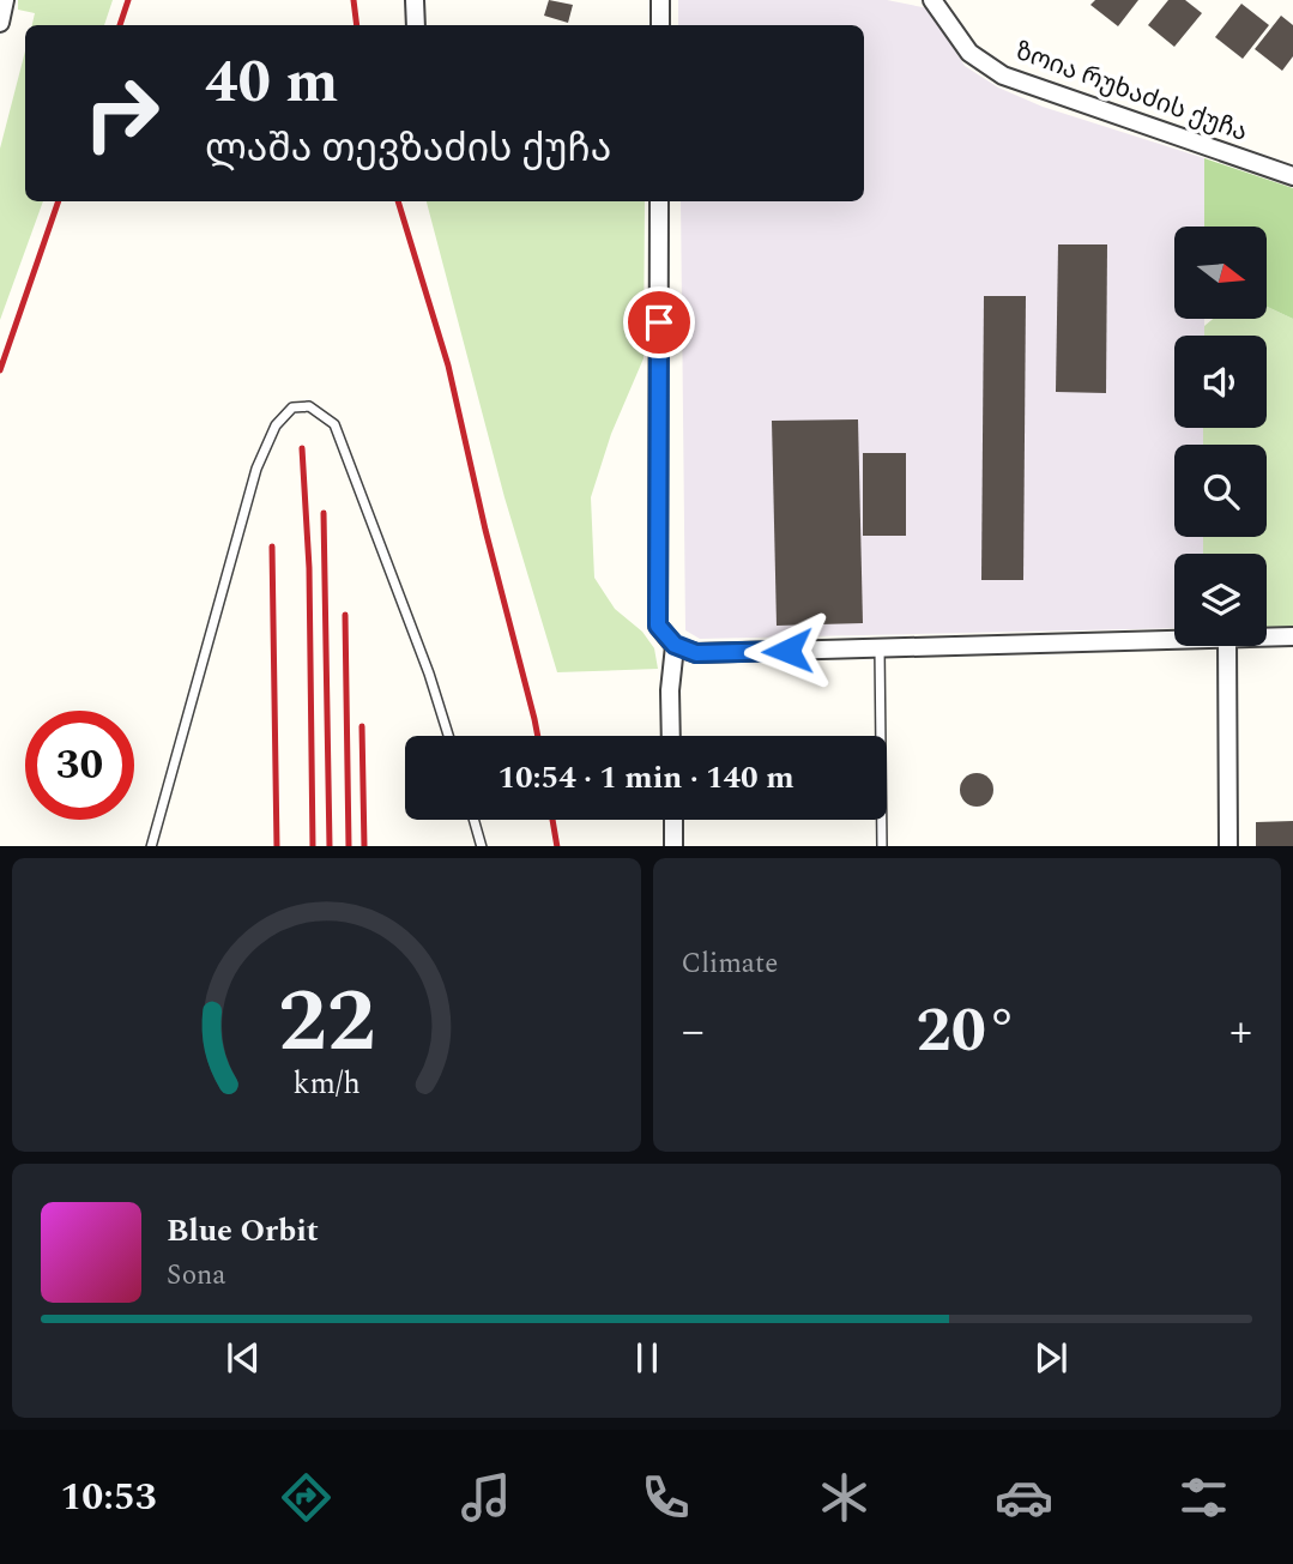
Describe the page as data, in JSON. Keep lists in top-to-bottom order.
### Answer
{
  "streets": {
    "street": ["ზოია რუხაძის ქუჩა"]
  },
  "north": "right",
  "page": {
    "turn": ["40 m", "ლაშა თევზაძის ქუჩა"],
    "limit": "30",
    "trip": "10:54 · 1 min · 140 m",
    "tile": "Climate",
    "heat": ["−", "20°", "+"],
    "song": ["Blue Orbit", "Sona"],
    "tabs": "10:53",
    "gauge": ["22", "km/h"]
  }
}
